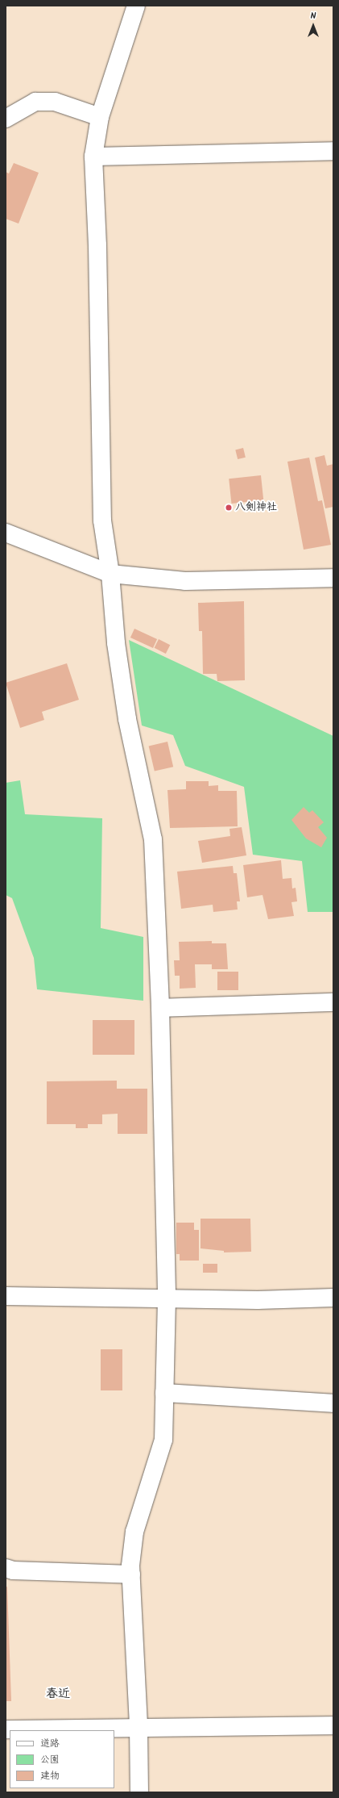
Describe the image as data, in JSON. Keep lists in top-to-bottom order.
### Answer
{
  "districts": ["春近"],
  "places": ["八剣神社"],
  "legend": ["道路", "公園", "建物"],
  "north": "top"
}
